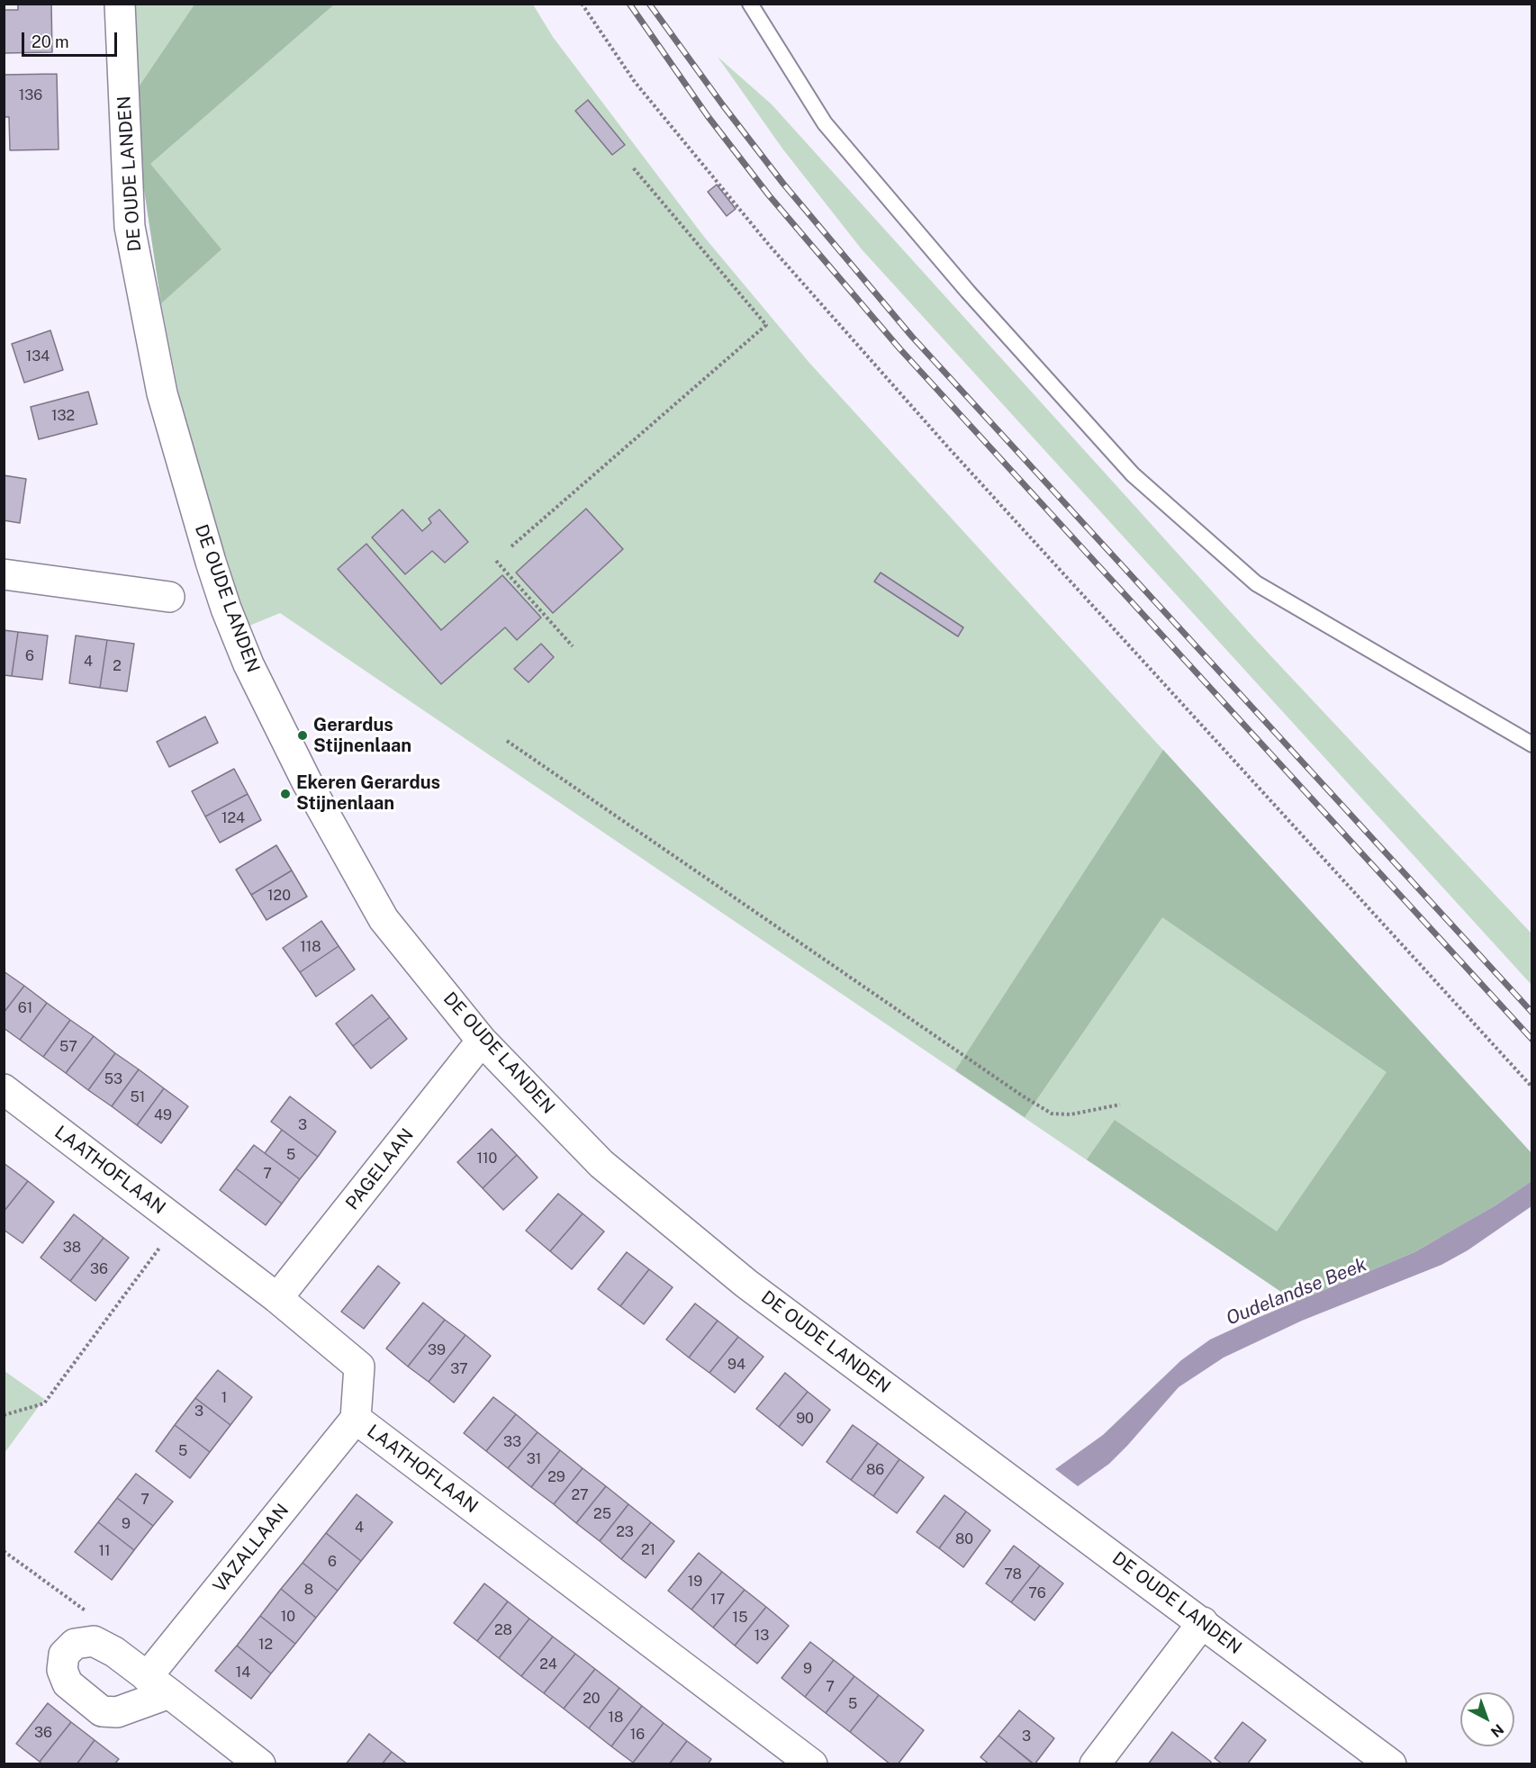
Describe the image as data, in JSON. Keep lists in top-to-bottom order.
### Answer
{
  "streets": {
    "street": [
      "DE OUDE LANDEN",
      "PAGELAAN",
      "LAATHOFLAAN",
      "VAZALLAAN"
    ]
  },
  "crossings": [
    ["DE OUDE LANDEN", "PAGELAAN"],
    ["PAGELAAN", "LAATHOFLAAN"],
    ["LAATHOFLAAN", "VAZALLAAN"]
  ],
  "water": ["Oudelandse Beek"],
  "places": ["Gerardus Stijnenlaan", "Ekeren Gerardus Stijnenlaan"],
  "house_numbers": [
    "136",
    "134",
    "132",
    "6",
    "4",
    "2",
    "124",
    "120",
    "118",
    "61",
    "57",
    "53",
    "51",
    "49",
    "3",
    "5",
    "110",
    "7",
    "38",
    "36",
    "39",
    "94",
    "37",
    "1",
    "3",
    "90",
    "33",
    "5",
    "31",
    "86",
    "29",
    "27",
    "7",
    "25",
    "9",
    "4",
    "23",
    "80",
    "21",
    "11",
    "6",
    "78",
    "19",
    "8",
    "76",
    "17",
    "10",
    "15",
    "28",
    "13",
    "12",
    "24",
    "9",
    "14",
    "7",
    "20",
    "5",
    "18",
    "36",
    "16",
    "3"
  ],
  "scale_bar": "20 m",
  "north": "bottom right"
}
